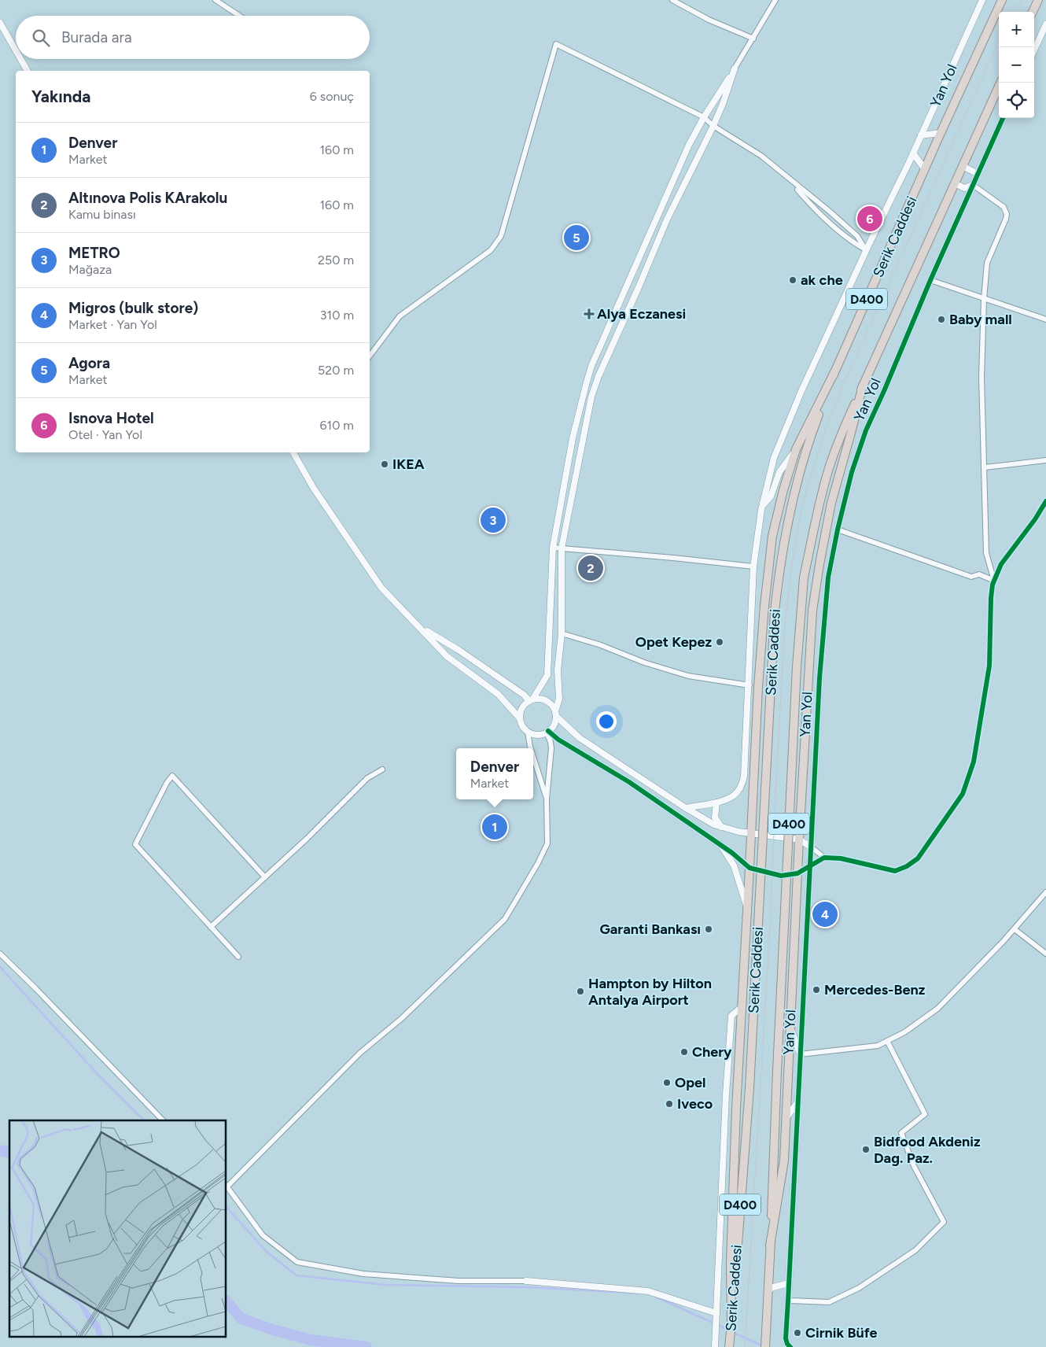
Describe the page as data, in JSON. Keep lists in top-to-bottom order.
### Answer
{
  "streets": {
    "highway": ["Serik Caddesi", "D400"],
    "street": ["Yan Yol"]
  },
  "places": {
    "other": [
      "ak che",
      "Baby mall",
      "IKEA",
      "Opet Kepez",
      "Garanti Bankası",
      "Mercedes-Benz",
      "Hampton by Hilton Antalya Airport",
      "Chery",
      "Opel",
      "Iveco",
      "Bidfood Akdeniz Dag. Paz.",
      "Cirnik Büfe"
    ],
    "health": ["Alya Eczanesi"]
  },
  "page": {
    "map_buttons": ["+", "−"],
    "search": "Burada ara",
    "heading": ["Yakında", "6 sonuç"],
    "list": [
      {
        "mark": "1",
        "name": "Denver",
        "note": "Market",
        "value": "160 m"
      },
      {
        "mark": "2",
        "name": "Altınova Polis KArakolu",
        "note": "Kamu binası",
        "value": "160 m"
      },
      {
        "mark": "3",
        "name": "METRO",
        "note": "Mağaza",
        "value": "250 m"
      },
      {
        "mark": "4",
        "name": "Migros (bulk store)",
        "note": "Market · Yan Yol",
        "value": "310 m"
      },
      {
        "mark": "5",
        "name": "Agora",
        "note": "Market",
        "value": "520 m"
      },
      {
        "mark": "6",
        "name": "Isnova Hotel",
        "note": "Otel · Yan Yol",
        "value": "610 m"
      }
    ],
    "pins": [
      "6",
      "5",
      "3",
      "2",
      "1",
      "4"
    ],
    "popup": ["Denver", "Market"]
  }
}
